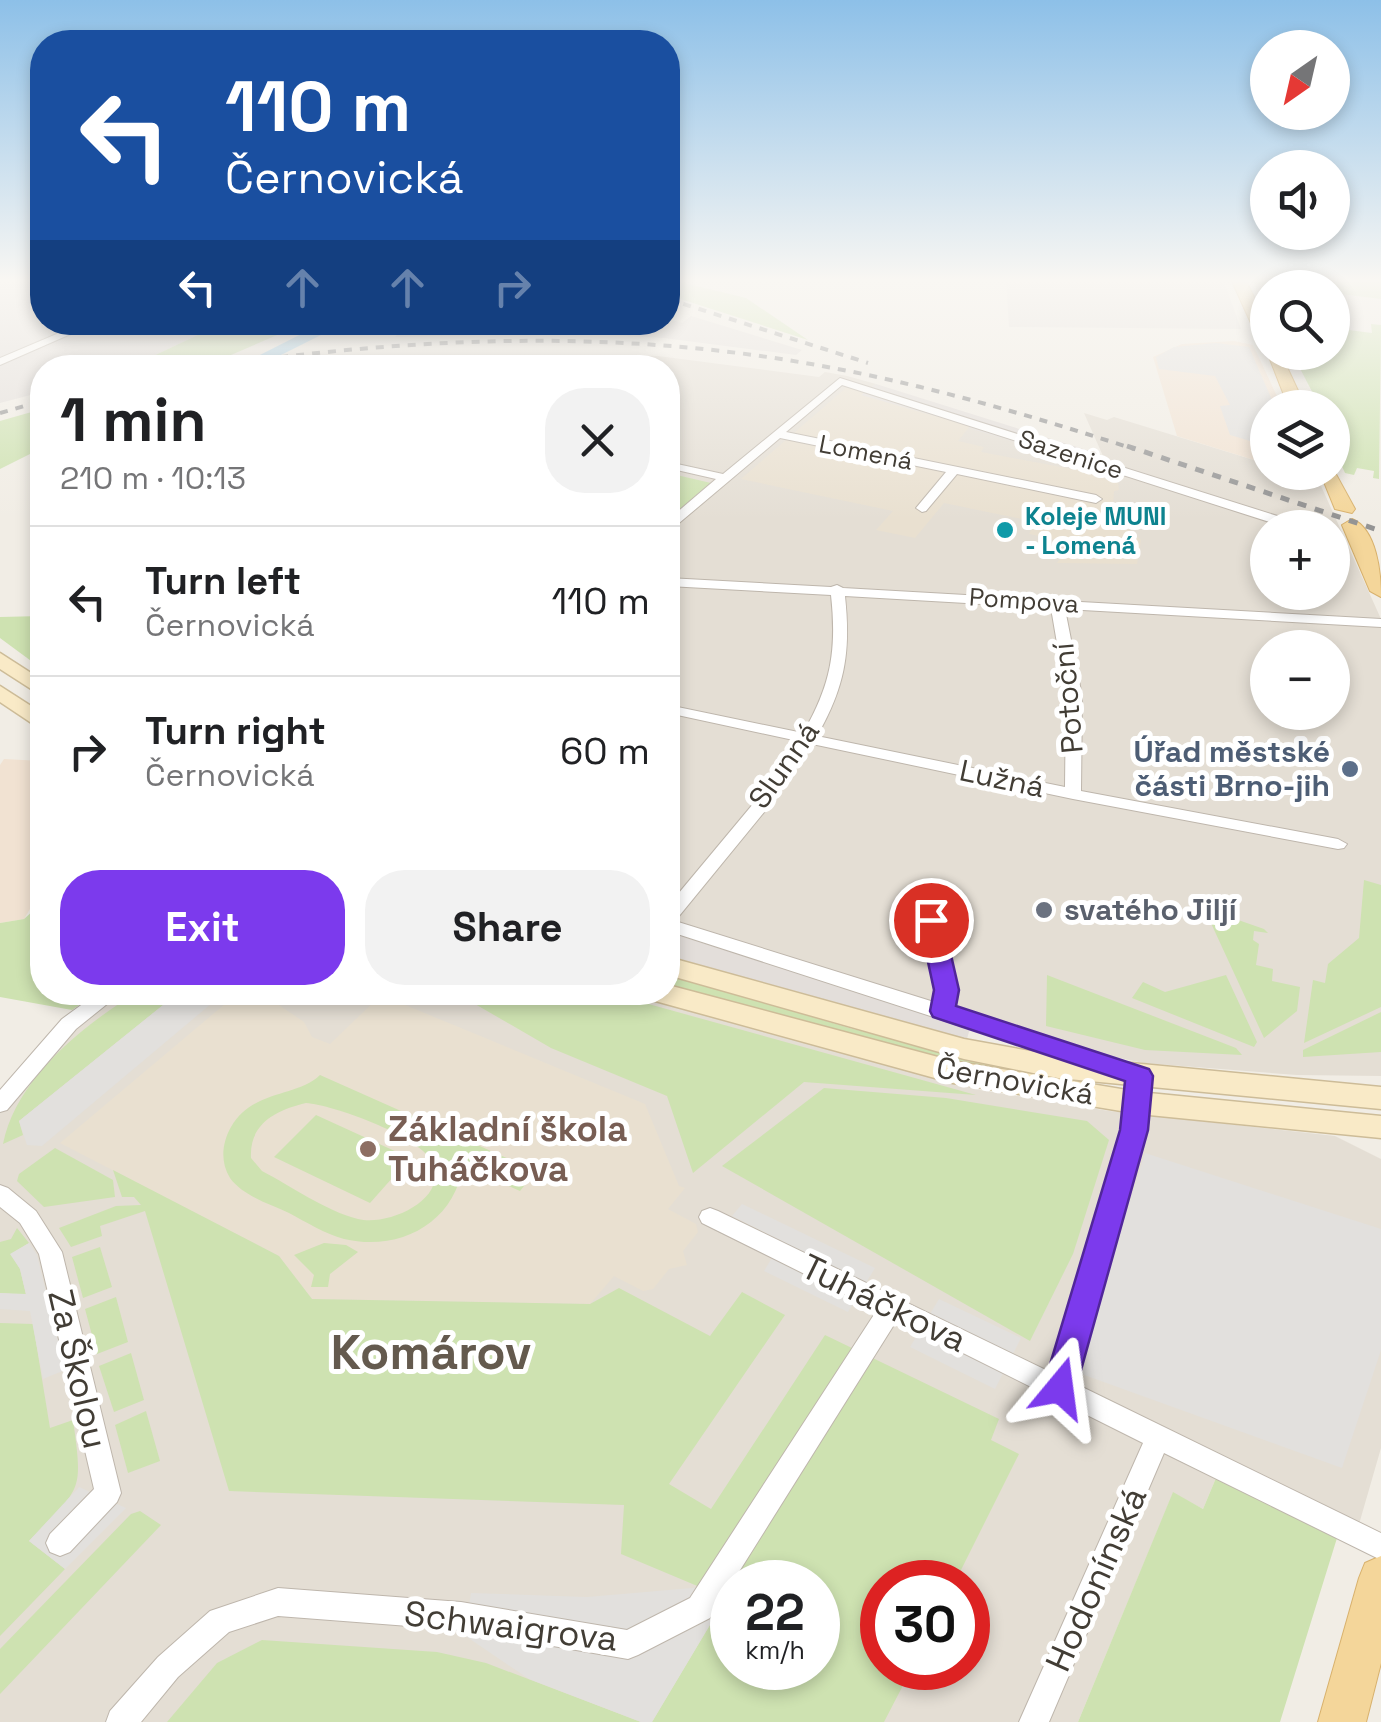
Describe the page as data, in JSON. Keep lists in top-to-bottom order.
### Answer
{
  "streets": {
    "main road": ["Černovická"],
    "street": [
      "Lomená",
      "Sazenice",
      "Pompova",
      "Potoční",
      "Slunná",
      "Lužná",
      "Tuháčkova",
      "Za Školou",
      "Hodonínská",
      "Schwaigrova"
    ]
  },
  "crossings": [
    ["Lomená", "Sazenice"],
    ["Pompova", "Potoční"],
    ["Pompova", "Slunná"],
    ["Potoční", "Lužná"],
    ["Slunná", "Lužná"],
    ["Tuháčkova", "Hodonínská"],
    ["Tuháčkova", "Schwaigrova"]
  ],
  "districts": ["Komárov"],
  "places": [
    "Koleje MUNI - Lomená",
    "Úřad městské části Brno-jih",
    "svatého Jiljí",
    "Základní škola Tuháčkova"
  ],
  "north": "bottom left",
  "page": {
    "map_buttons": ["+", "−"],
    "turn": ["110 m", "Černovická"],
    "heading": ["1 min", "210 m · 10:13"],
    "list": [
      {
        "name": "Turn left",
        "note": "Černovická",
        "value": "110 m"
      },
      {
        "name": "Turn right",
        "note": "Černovická",
        "value": "60 m"
      }
    ],
    "buttons": ["Exit", "Share"],
    "speed": "22 km/h",
    "limit": "30"
  }
}
